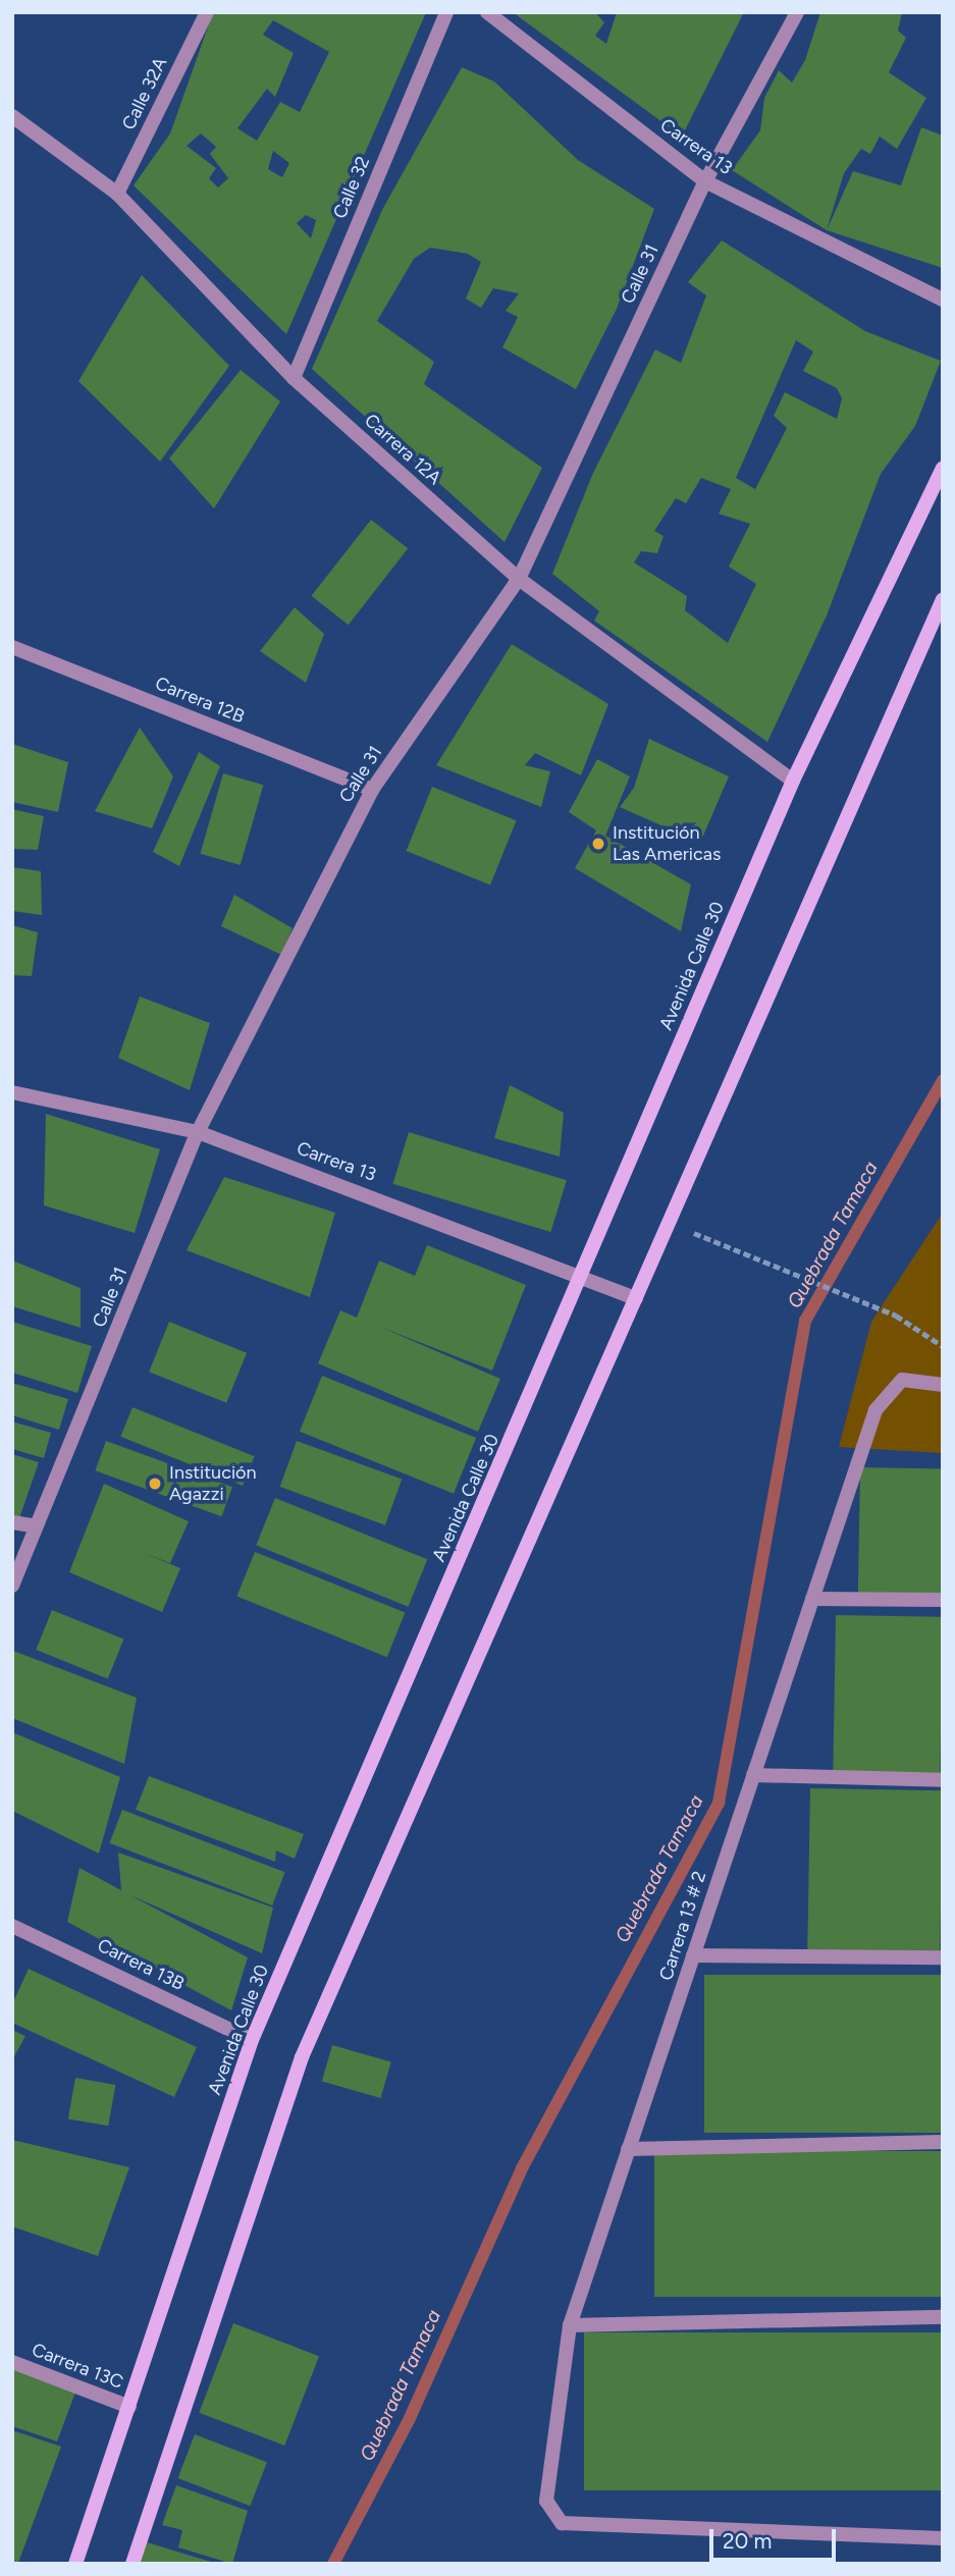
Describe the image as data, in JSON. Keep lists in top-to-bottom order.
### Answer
{
  "streets": {
    "main road": ["Avenida Calle 30"],
    "street": [
      "Calle 32A",
      "Carrera 13",
      "Calle 32",
      "Calle 31",
      "Carrera 12A",
      "Carrera 12B",
      "Carrera 13 # 2",
      "Carrera 13B",
      "Carrera 13C"
    ]
  },
  "crossings": [
    ["Calle 32A", "Carrera 12A"],
    ["Carrera 13", "Calle 31"],
    ["Carrera 13", "Avenida Calle 30"],
    ["Calle 32", "Carrera 12A"],
    ["Calle 31", "Carrera 12A"],
    ["Calle 31", "Carrera 12B"],
    ["Carrera 12A", "Avenida Calle 30"],
    ["Avenida Calle 30", "Carrera 13B"],
    ["Avenida Calle 30", "Carrera 13C"]
  ],
  "water": ["Quebrada Tamaca"],
  "places": ["Institución Las Americas", "Institución Agazzi"],
  "scale_bar": "20 m"
}
